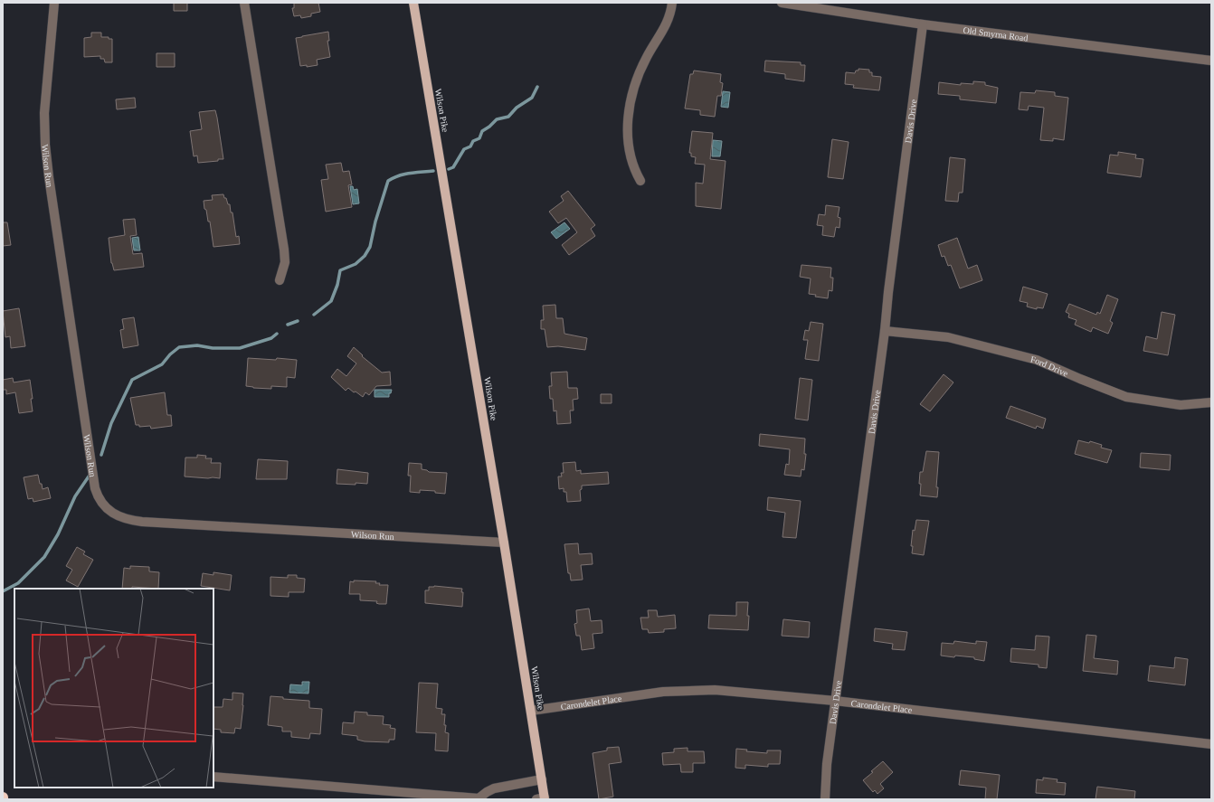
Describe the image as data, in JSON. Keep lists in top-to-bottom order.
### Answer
{
  "streets": {
    "main road": ["Wilson Pike"],
    "street": [
      "Old Smyrna Road",
      "Davis Drive",
      "Wilson Run",
      "Ford Drive",
      "Carondelet Place"
    ]
  },
  "crossings": [
    ["Old Smyrna Road", "Davis Drive"],
    ["Wilson Pike", "Wilson Run"],
    ["Wilson Pike", "Carondelet Place"],
    ["Davis Drive", "Ford Drive"],
    ["Davis Drive", "Carondelet Place"]
  ]
}
